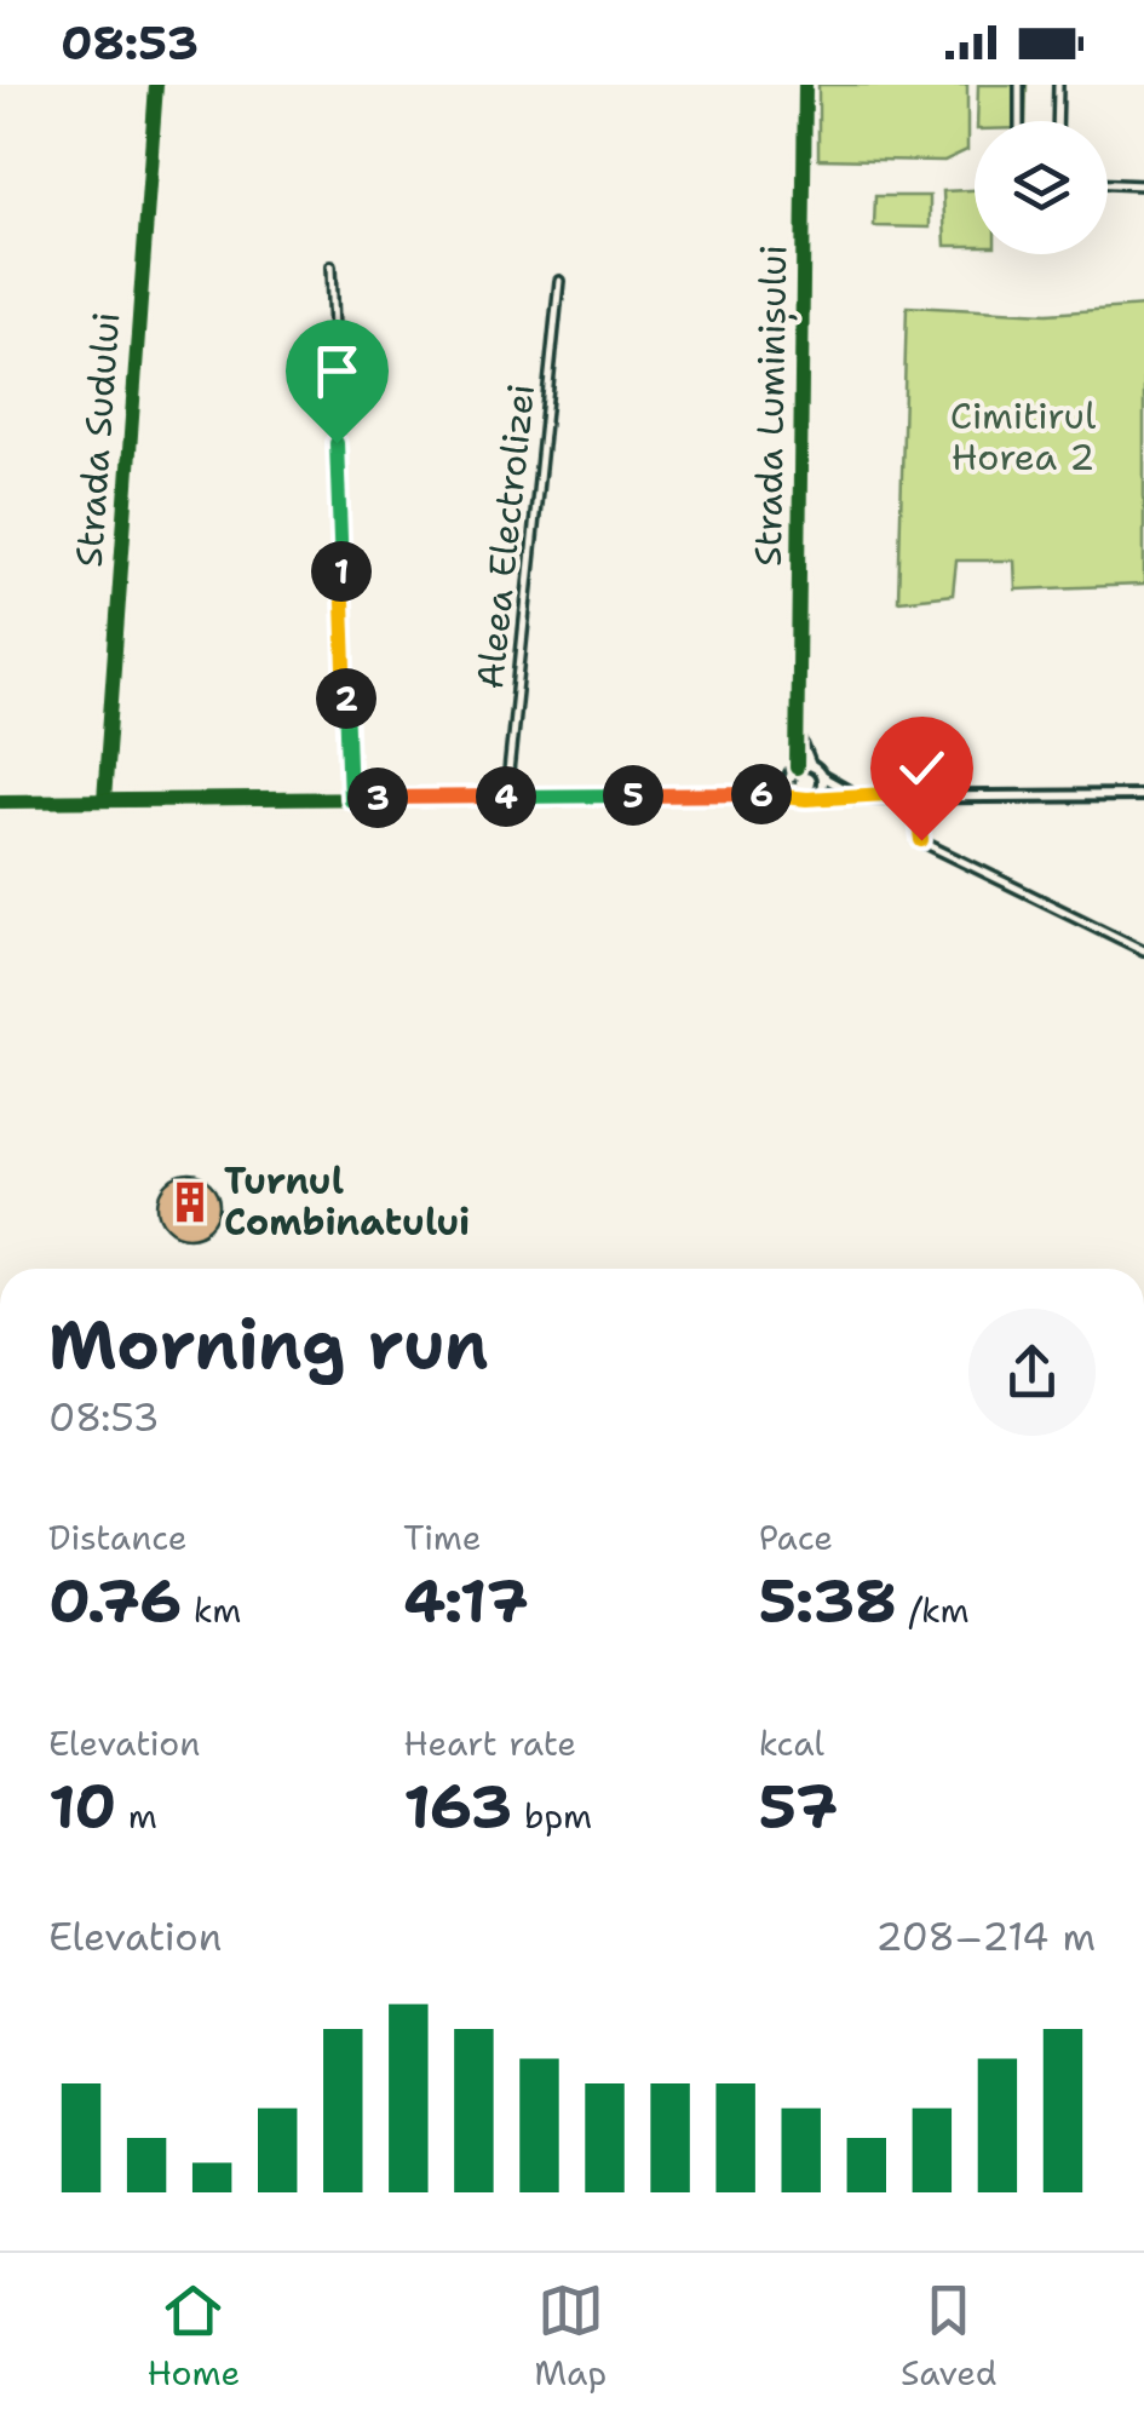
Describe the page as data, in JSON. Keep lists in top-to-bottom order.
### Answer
{
  "streets": {
    "street": ["Strada Luminișului", "Strada Sudului", "Aleea Electrolizei"]
  },
  "parks": ["Cimitirul Horea 2"],
  "places": {
    "building": ["Turnul Combinatului"]
  },
  "page": {
    "status": "08:53",
    "pins": [
      "1",
      "2",
      "6",
      "5",
      "4",
      "3"
    ],
    "heading": ["Morning run", "08:53"],
    "stats": [
      ["Distance", "0.76 km"],
      ["Time", "4:17"],
      ["Pace", "5:38 /km"],
      ["Elevation", "10 m"],
      ["Heart rate", "163 bpm"],
      ["kcal", "57"]
    ],
    "chart": ["Elevation", "208–214 m"],
    "tabs": ["Home", "Map", "Saved"]
  }
}
